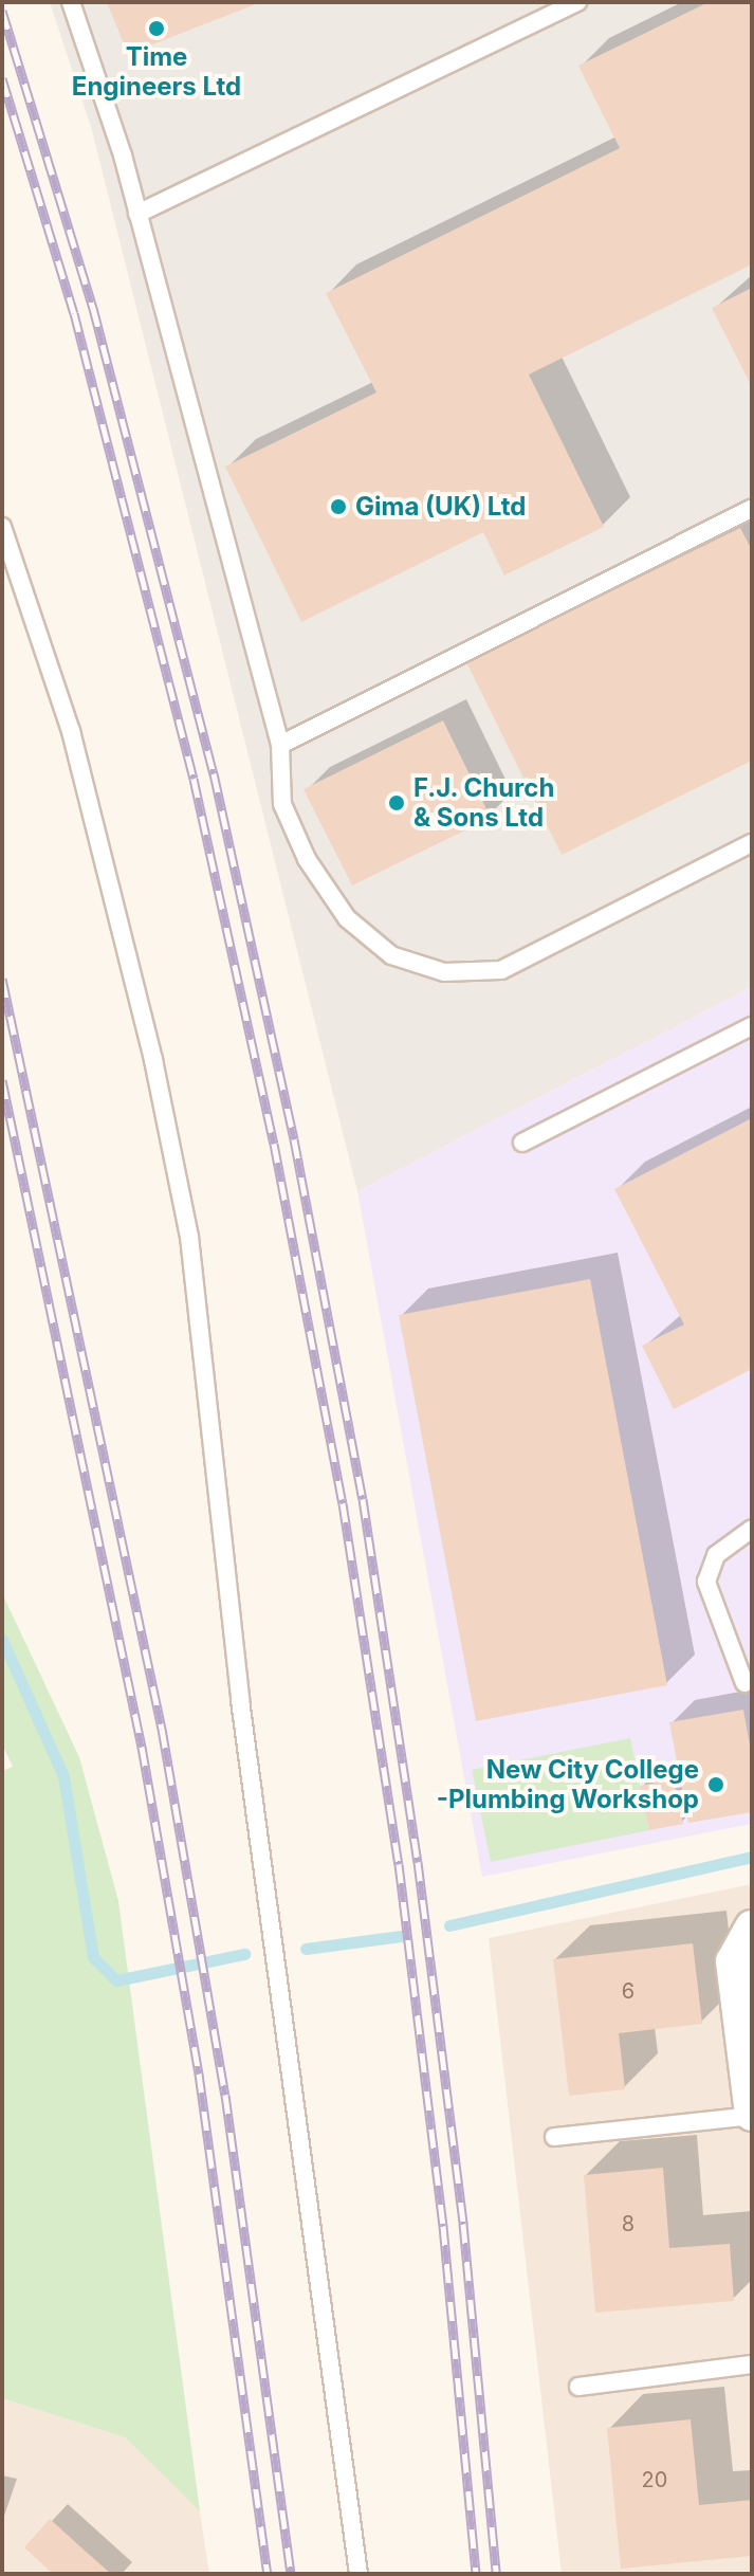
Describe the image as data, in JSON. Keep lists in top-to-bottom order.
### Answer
{
  "places": [
    "Time Engineers Ltd",
    "Gima (UK) Ltd",
    "F.J. Church & Sons Ltd",
    "New City College -Plumbing Workshop"
  ],
  "house_numbers": ["6", "8", "20"]
}
